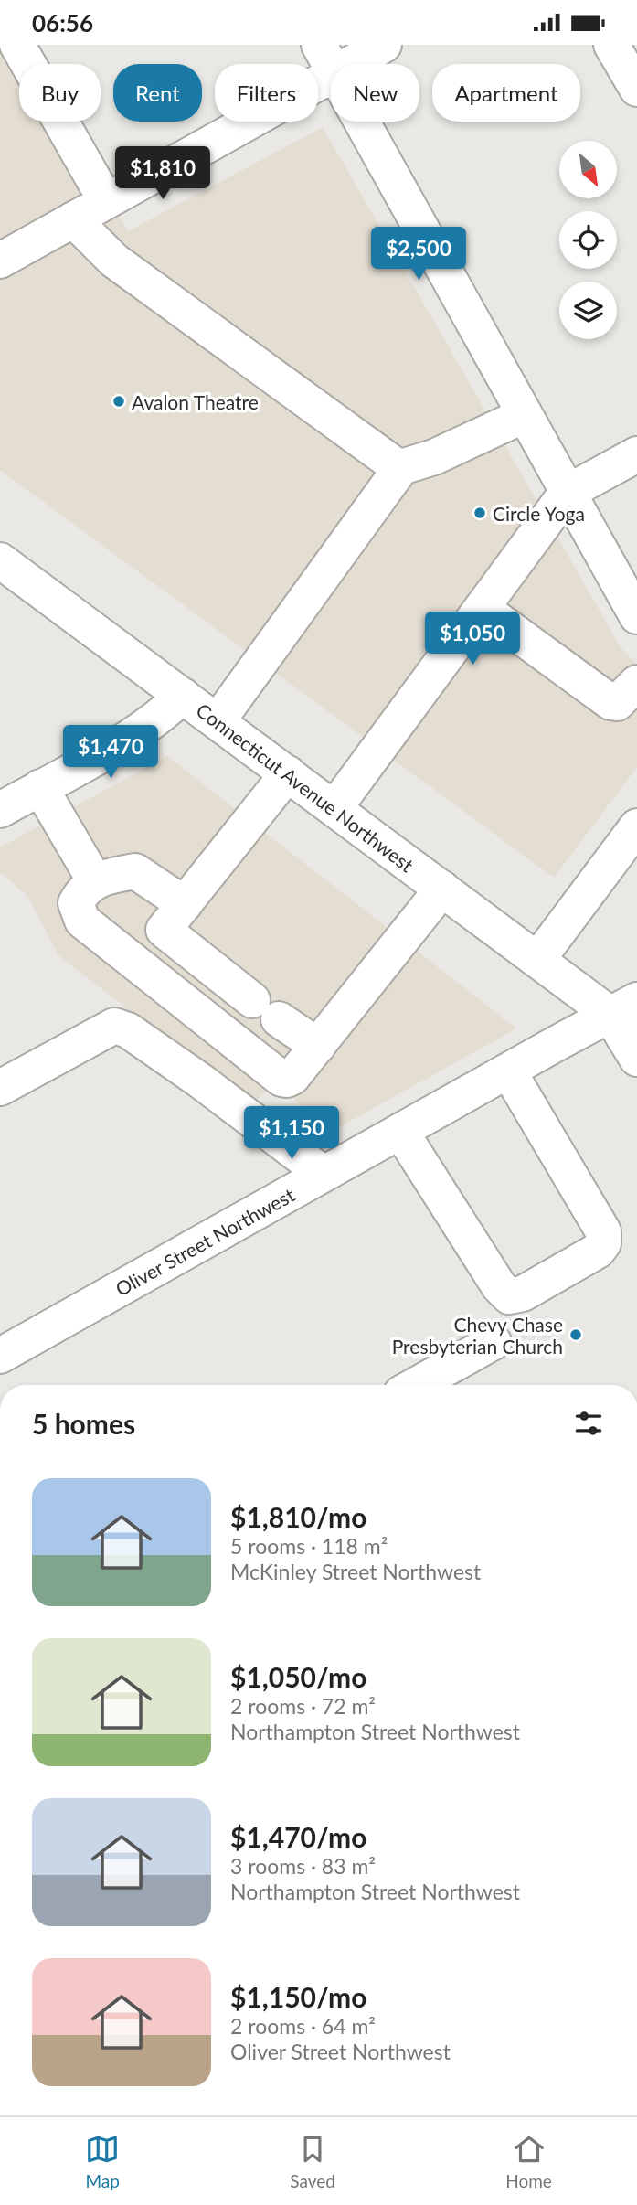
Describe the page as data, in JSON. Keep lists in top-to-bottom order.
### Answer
{
  "streets": {
    "street": ["Connecticut Avenue Northwest", "Oliver Street Northwest"]
  },
  "crossings": [
    ["Connecticut Avenue Northwest", "Oliver Street Northwest"]
  ],
  "places": ["Avalon Theatre", "Circle Yoga", "Chevy Chase Presbyterian Church"],
  "north": "bottom right",
  "page": {
    "status": "06:56",
    "chip": [
      "Buy",
      "Rent",
      "Filters",
      "New",
      "Apartment"
    ],
    "price": [
      "$1,810",
      "$2,500",
      "$1,050",
      "$1,470",
      "$1,150"
    ],
    "heading": "5 homes",
    "list": [
      {
        "name": "$1,810/mo",
        "note": "5 rooms · 118 m² · McKinley Street Northwest"
      },
      {
        "name": "$1,050/mo",
        "note": "2 rooms · 72 m² · Northampton Street Northwest"
      },
      {
        "name": "$1,470/mo",
        "note": "3 rooms · 83 m² · Northampton Street Northwest"
      },
      {
        "name": "$1,150/mo",
        "note": "2 rooms · 64 m² · Oliver Street Northwest"
      }
    ],
    "tabs": ["Map", "Saved", "Home"]
  }
}
